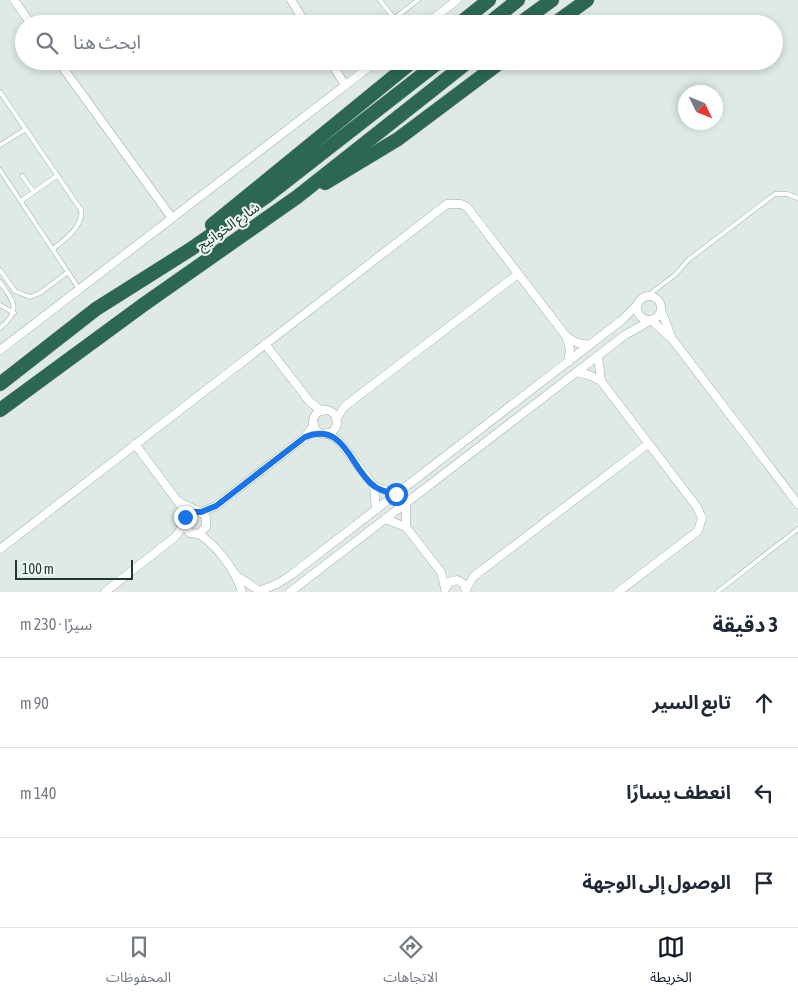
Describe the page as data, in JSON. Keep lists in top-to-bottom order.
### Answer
{
  "streets": {
    "highway": ["شارع الخوانيج"]
  },
  "scale_bar": "100 m",
  "north": "bottom right",
  "page": {
    "search": "ابحث هنا",
    "scale": "100 m",
    "heading": ["3 دقيقة", "سيرًا · 230 m"],
    "list": [
      ["تابع السير", "90 m"],
      ["انعطف يسارًا", "140 m"],
      "الوصول إلى الوجهة"
    ],
    "nav": ["الخريطة", "الاتجاهات", "المحفوظات"]
  }
}
